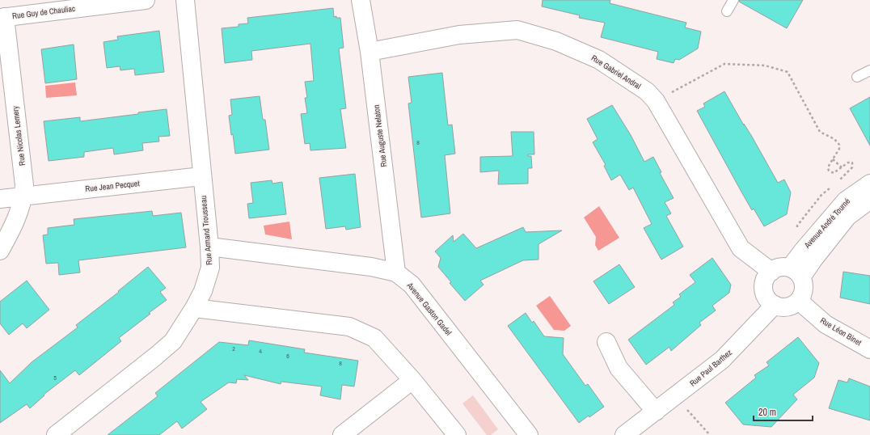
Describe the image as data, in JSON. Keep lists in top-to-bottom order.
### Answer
{
  "streets": {
    "street": [
      "Rue Guy de Chauliac",
      "Rue Gabriel Andral",
      "Rue Nicolas Lemery",
      "Rue Auguste Nelaton",
      "Rue Jean Pecquet",
      "Avenue André Tourné",
      "Rue Armand Trousseau",
      "Avenue Gaston Gadel",
      "Rue Léon Binet",
      "Rue Paul Barthez"
    ]
  },
  "crossings": [
    ["Rue Guy de Chauliac", "Rue Nicolas Lemery"],
    ["Rue Gabriel Andral", "Rue Auguste Nelaton"],
    ["Rue Gabriel Andral", "Avenue André Tourné"],
    ["Rue Gabriel Andral", "Rue Léon Binet"],
    ["Rue Gabriel Andral", "Rue Paul Barthez"],
    ["Rue Nicolas Lemery", "Rue Jean Pecquet"],
    ["Rue Auguste Nelaton", "Avenue Gaston Gadel"],
    ["Rue Jean Pecquet", "Rue Armand Trousseau"],
    ["Avenue André Tourné", "Rue Léon Binet"],
    ["Avenue André Tourné", "Rue Paul Barthez"],
    ["Rue Armand Trousseau", "Avenue Gaston Gadel"],
    ["Rue Léon Binet", "Rue Paul Barthez"]
  ],
  "house_numbers": [
    "8",
    "2",
    "4",
    "6",
    "8",
    "5"
  ],
  "scale_bar": "20 m"
}
